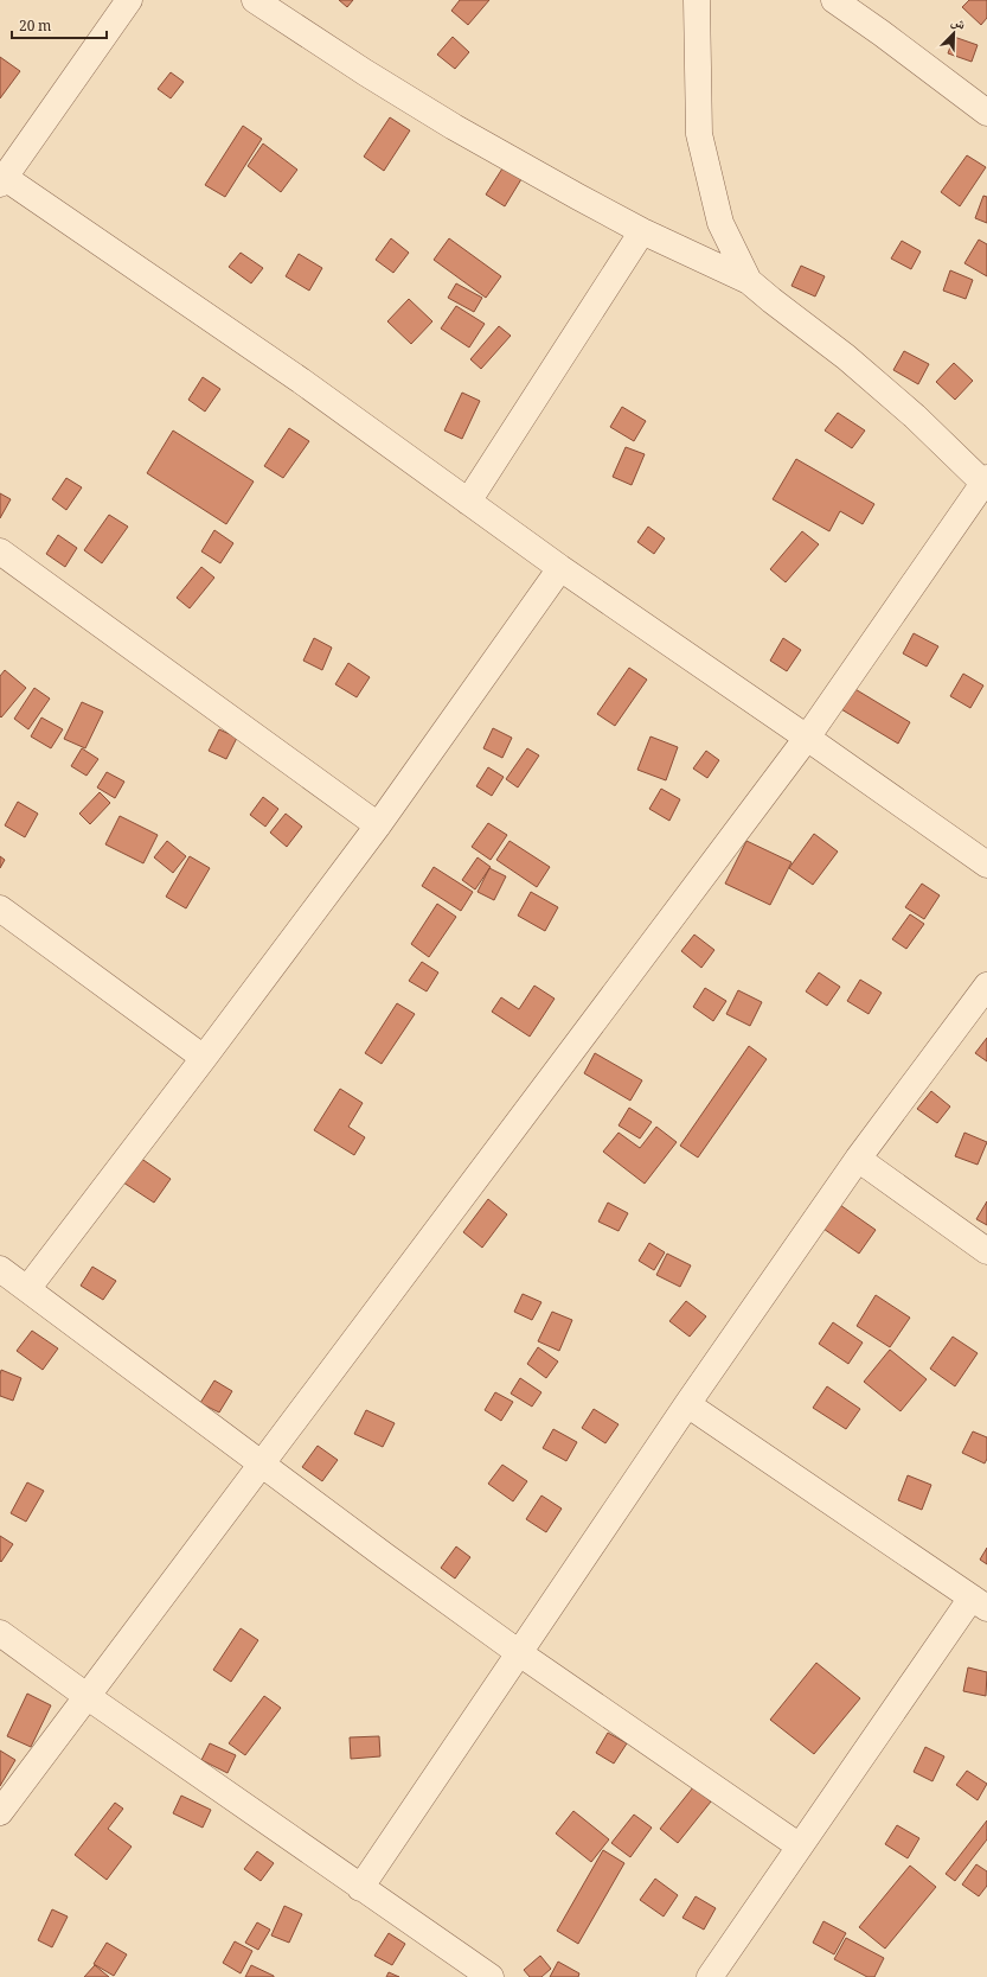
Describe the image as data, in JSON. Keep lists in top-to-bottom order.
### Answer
{
  "scale_bar": "20 m",
  "north": "top right"
}
